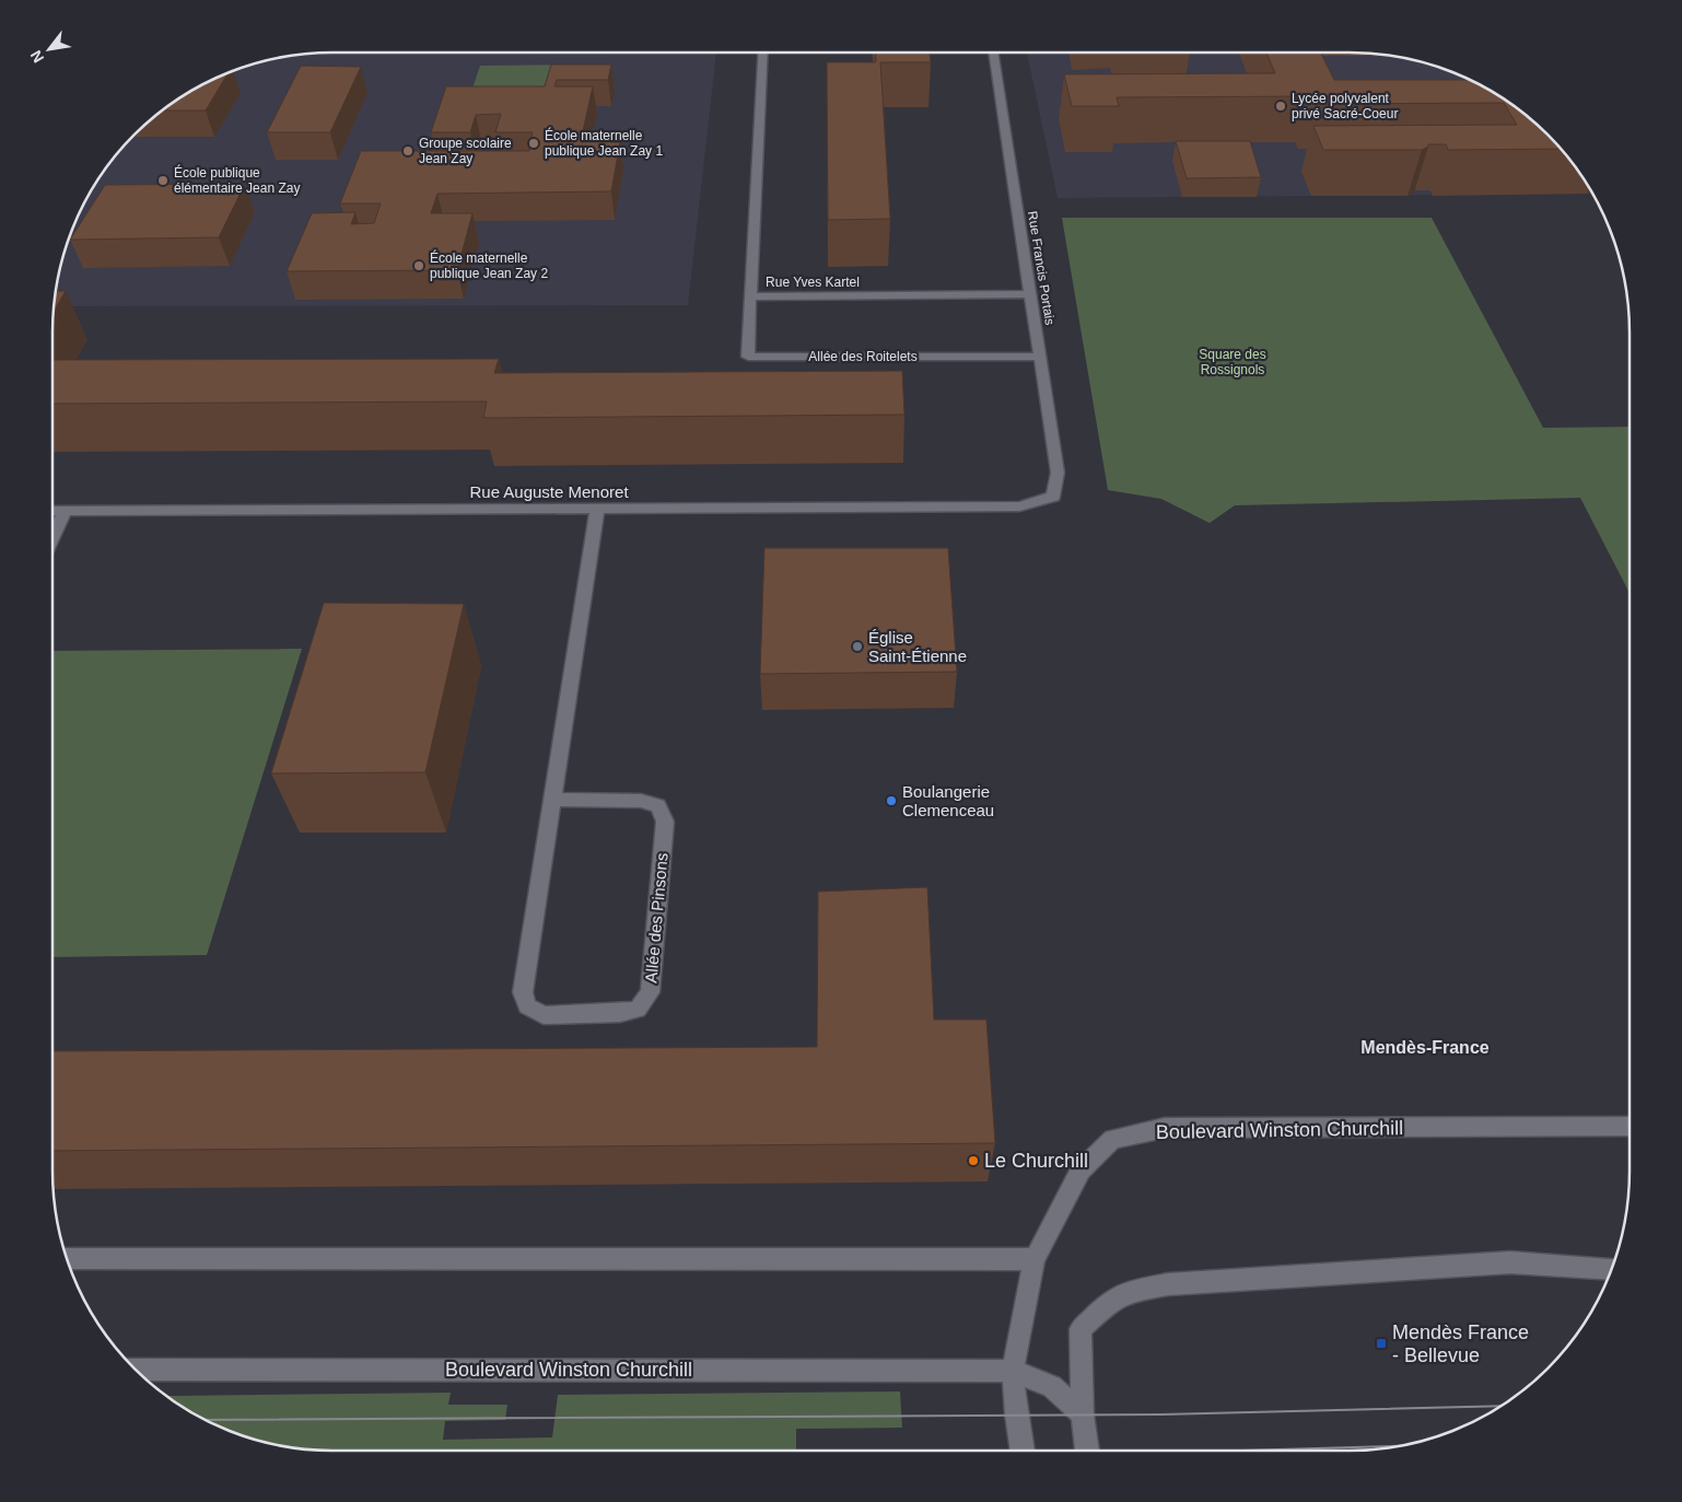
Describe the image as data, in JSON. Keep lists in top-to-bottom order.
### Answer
{
  "streets": {
    "street": [
      "Rue Francis Portais",
      "Rue Yves Kartel",
      "Allée des Roitelets",
      "Rue Auguste Menoret",
      "Allée des Pinsons",
      "Boulevard Winston Churchill"
    ]
  },
  "crossings": [
    ["Rue Francis Portais", "Rue Yves Kartel"],
    ["Rue Francis Portais", "Allée des Roitelets"],
    ["Rue Francis Portais", "Rue Auguste Menoret"],
    ["Rue Yves Kartel", "Allée des Roitelets"],
    ["Rue Auguste Menoret", "Allée des Pinsons"]
  ],
  "districts": ["Mendès-France"],
  "parks": ["Square des Rossignols"],
  "places": {
    "other": [
      "Lycée polyvalent privé Sacré-Coeur",
      "École maternelle publique Jean Zay 1",
      "Groupe scolaire Jean Zay",
      "École publique élémentaire Jean Zay",
      "École maternelle publique Jean Zay 2",
      "Église Saint-Étienne",
      "Boulangerie Clemenceau",
      "Le Churchill"
    ],
    "transit": ["Mendès France - Bellevue"]
  },
  "north": "bottom left"
}
